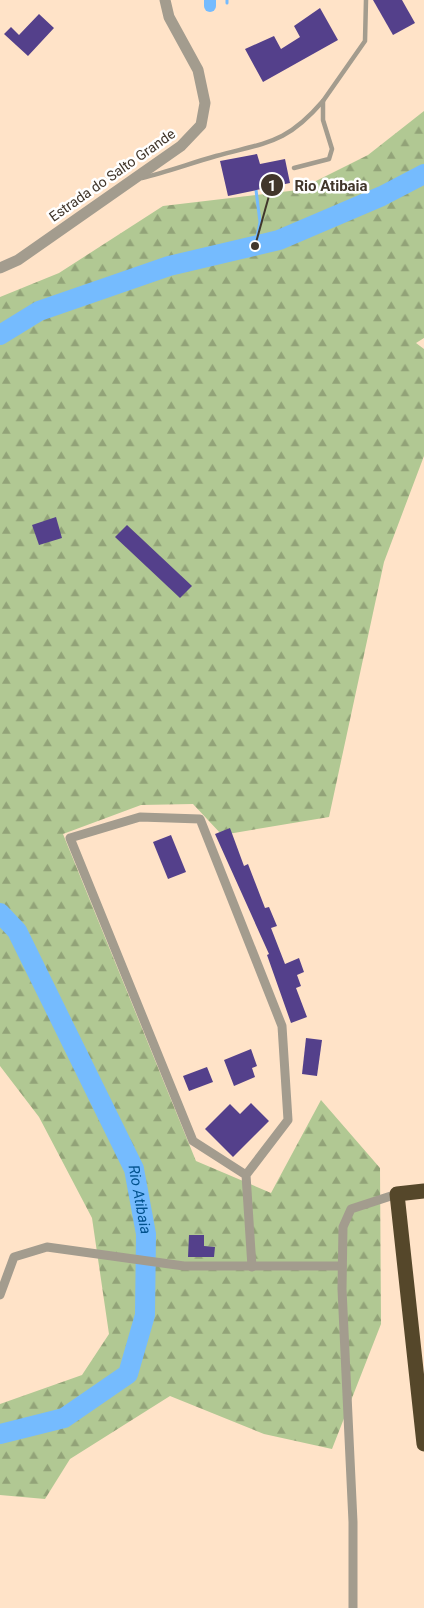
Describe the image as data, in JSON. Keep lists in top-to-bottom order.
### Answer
{
  "streets": {
    "street": ["Estrada do Salto Grande"]
  },
  "water": ["Rio Atibaia"],
  "places": ["Rio Atibaia"]
}
